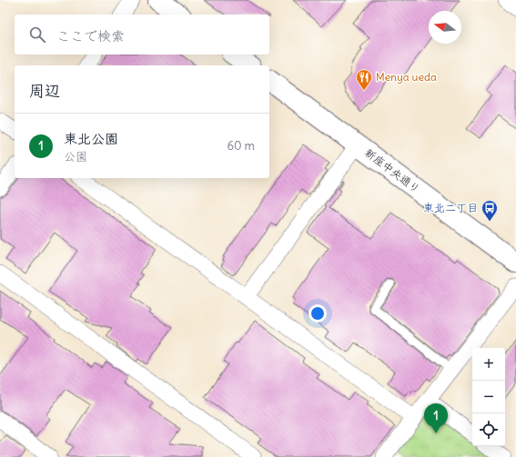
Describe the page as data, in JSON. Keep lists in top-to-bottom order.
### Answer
{
  "streets": {
    "street": ["新座中央通り"]
  },
  "places": {
    "restaurant": ["Menya ueda"],
    "bus stop": ["東北二丁目"]
  },
  "north": "left",
  "page": {
    "search": "ここで検索",
    "heading": "周辺",
    "list": [
      {
        "mark": "1",
        "name": "東北公園",
        "note": "公園",
        "value": "60 m"
      }
    ],
    "map_buttons": ["+", "−"],
    "pins": "1"
  }
}
